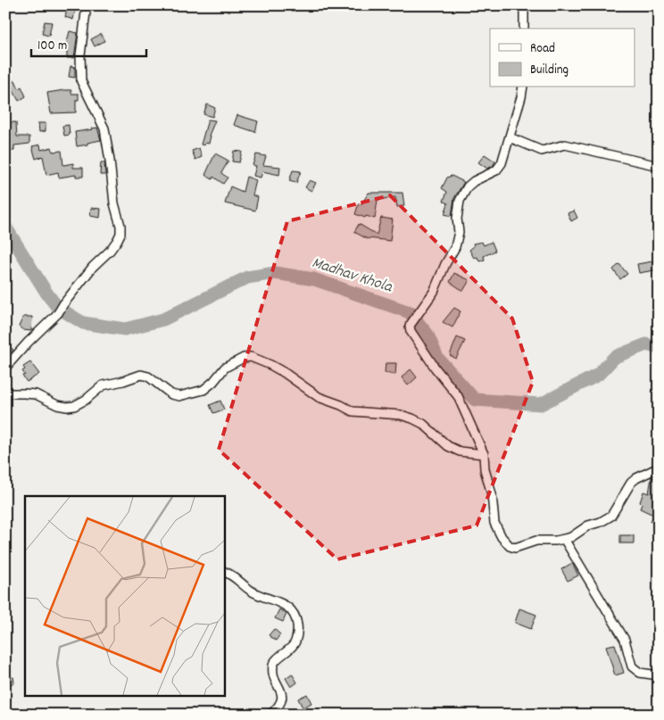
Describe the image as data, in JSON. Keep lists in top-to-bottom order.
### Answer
{
  "water": ["Madhav Khola"],
  "legend": ["Road", "Building"],
  "scale_bar": "100 m"
}
